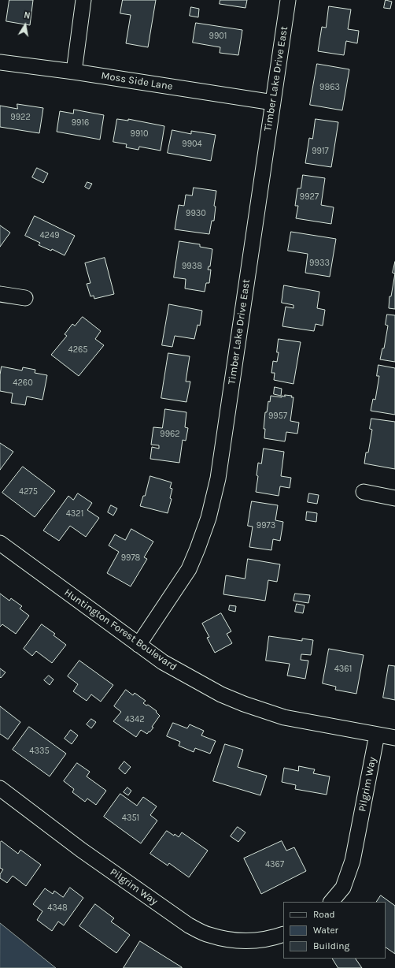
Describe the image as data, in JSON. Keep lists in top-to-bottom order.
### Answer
{
  "streets": {
    "street": [
      "Timber Lake Drive East",
      "Moss Side Lane",
      "Huntington Forest Boulevard",
      "Pilgrim Way"
    ]
  },
  "crossings": [
    ["Timber Lake Drive East", "Moss Side Lane"],
    ["Timber Lake Drive East", "Huntington Forest Boulevard"],
    ["Huntington Forest Boulevard", "Pilgrim Way"]
  ],
  "house_numbers": [
    "9901",
    "9863",
    "9922",
    "9916",
    "9910",
    "9904",
    "9917",
    "9927",
    "9930",
    "4249",
    "9933",
    "9938",
    "4265",
    "4260",
    "9957",
    "9962",
    "4275",
    "4321",
    "9973",
    "9978",
    "4361",
    "4342",
    "4335",
    "4351",
    "4367",
    "4348"
  ],
  "legend": ["Road", "Water", "Building"],
  "north": "top"
}
